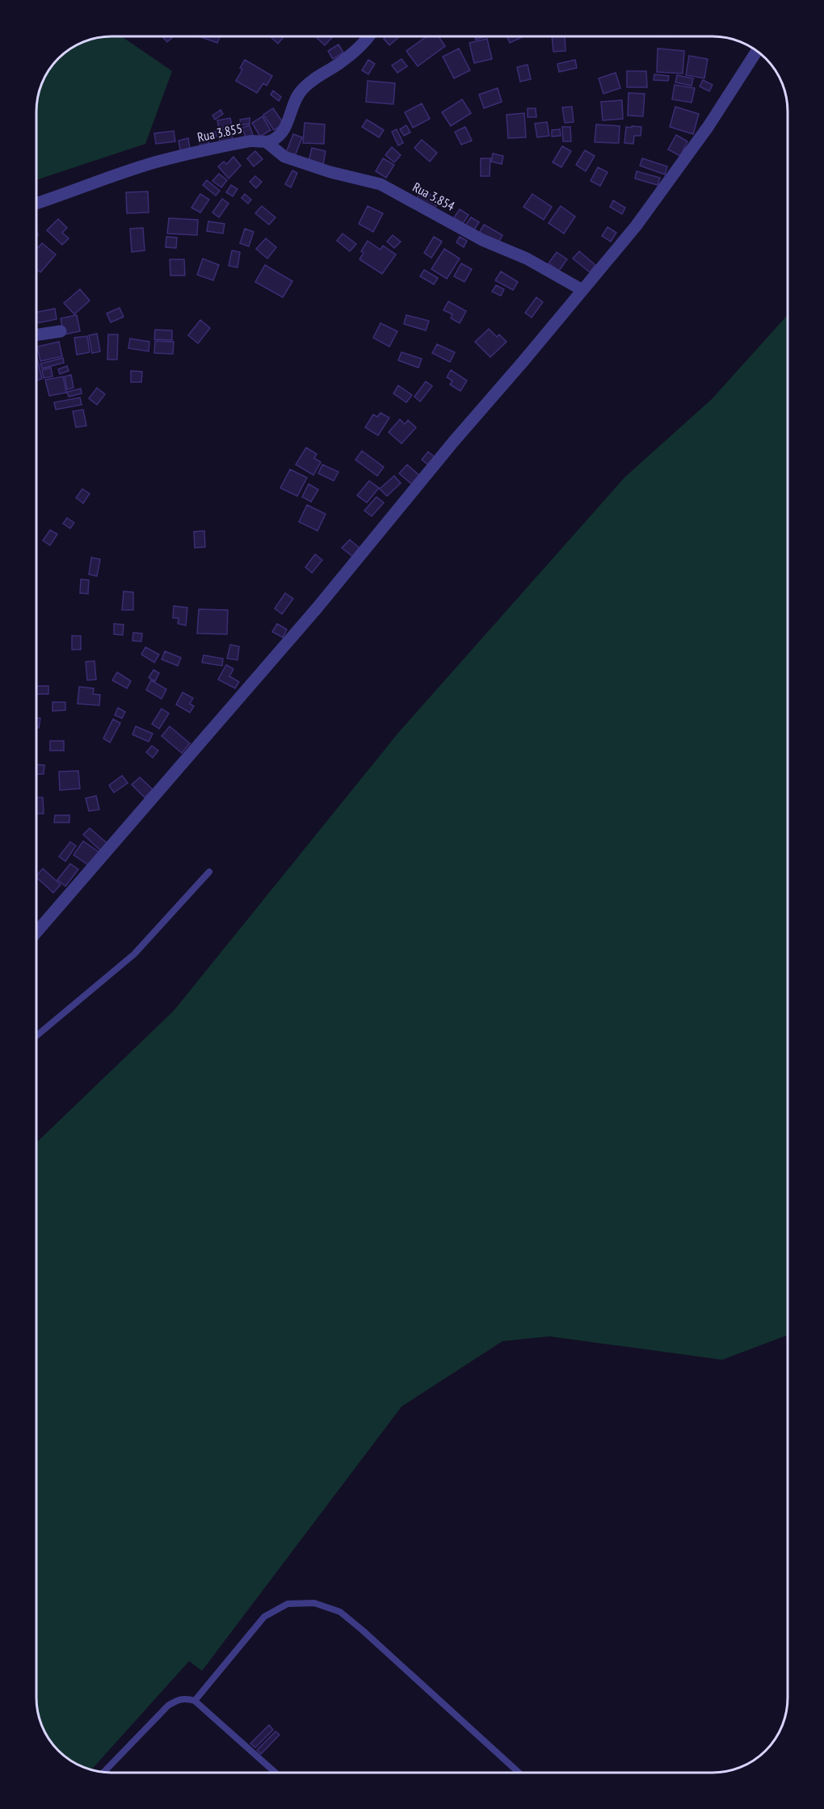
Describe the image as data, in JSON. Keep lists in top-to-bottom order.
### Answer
{
  "streets": {
    "street": ["Rua 3.855", "Rua 3.854"]
  },
  "crossings": [
    ["Rua 3.855", "Rua 3.854"]
  ]
}
